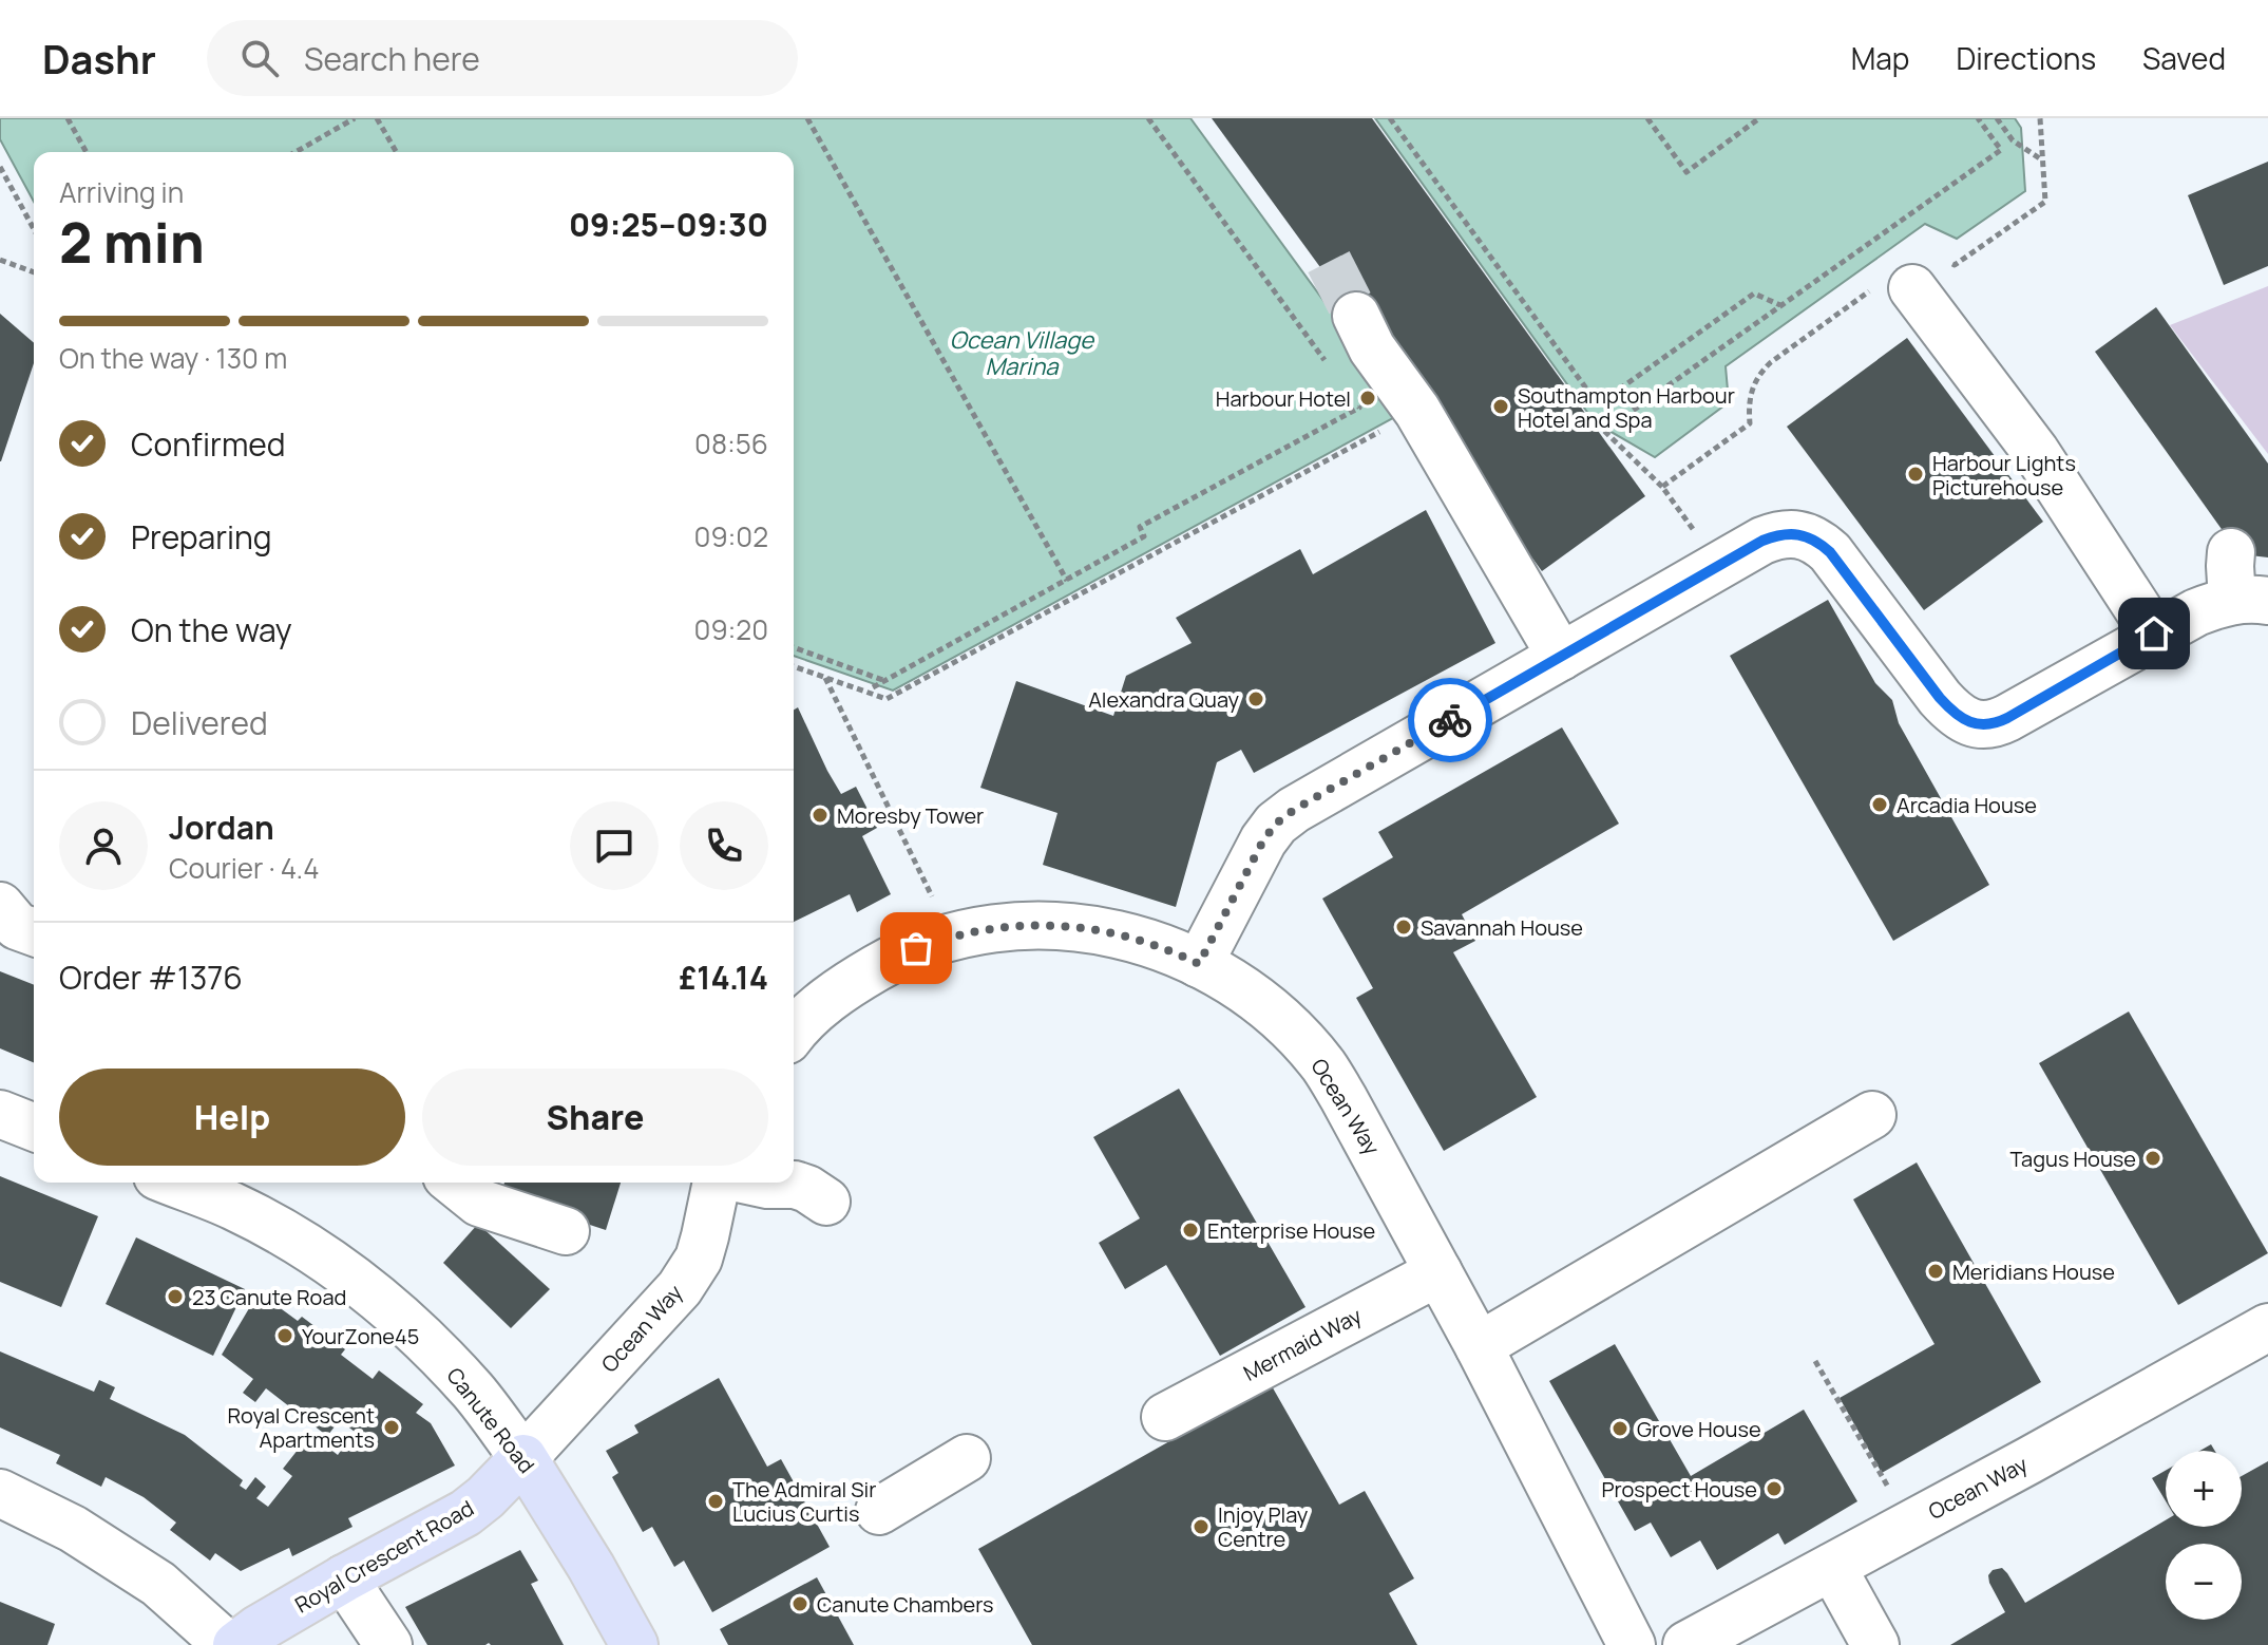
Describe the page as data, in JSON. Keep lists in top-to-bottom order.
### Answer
{
  "streets": {
    "main road": ["Canute Road", "Royal Crescent Road"],
    "street": ["Ocean Way", "Mermaid Way"]
  },
  "crossings": [
    ["Ocean Way", "Mermaid Way"],
    ["Ocean Way", "Canute Road"],
    ["Ocean Way", "Royal Crescent Road"],
    ["Canute Road", "Royal Crescent Road"]
  ],
  "water": ["Ocean Village Marina"],
  "places": [
    "Harbour Hotel",
    "Southampton Harbour Hotel and Spa",
    "Harbour Lights Picturehouse",
    "Alexandra Quay",
    "Arcadia House",
    "Moresby Tower",
    "Savannah House",
    "Tagus House",
    "Enterprise House",
    "Meridians House",
    "23 Canute Road",
    "YourZone45",
    "Royal Crescent Apartments",
    "Grove House",
    "Prospect House",
    "The Admiral Sir Lucius Curtis",
    "Injoy Play Centre",
    "Canute Chambers"
  ],
  "page": {
    "header": "Dashr",
    "search": "Search here",
    "nav": ["Map", "Directions", "Saved"],
    "heading": ["2 min", "Arriving in", "09:25–09:30"],
    "panel": [
      "Jordan",
      "Courier · 4.4",
      "Order #1376",
      "£14.14"
    ],
    "bar": "On the way · 130 m",
    "list": [
      ["Confirmed", "08:56"],
      ["Preparing", "09:02"],
      ["On the way", "09:20"],
      "Delivered"
    ],
    "buttons": ["Help", "Share"],
    "map_buttons": ["+", "−"]
  }
}
